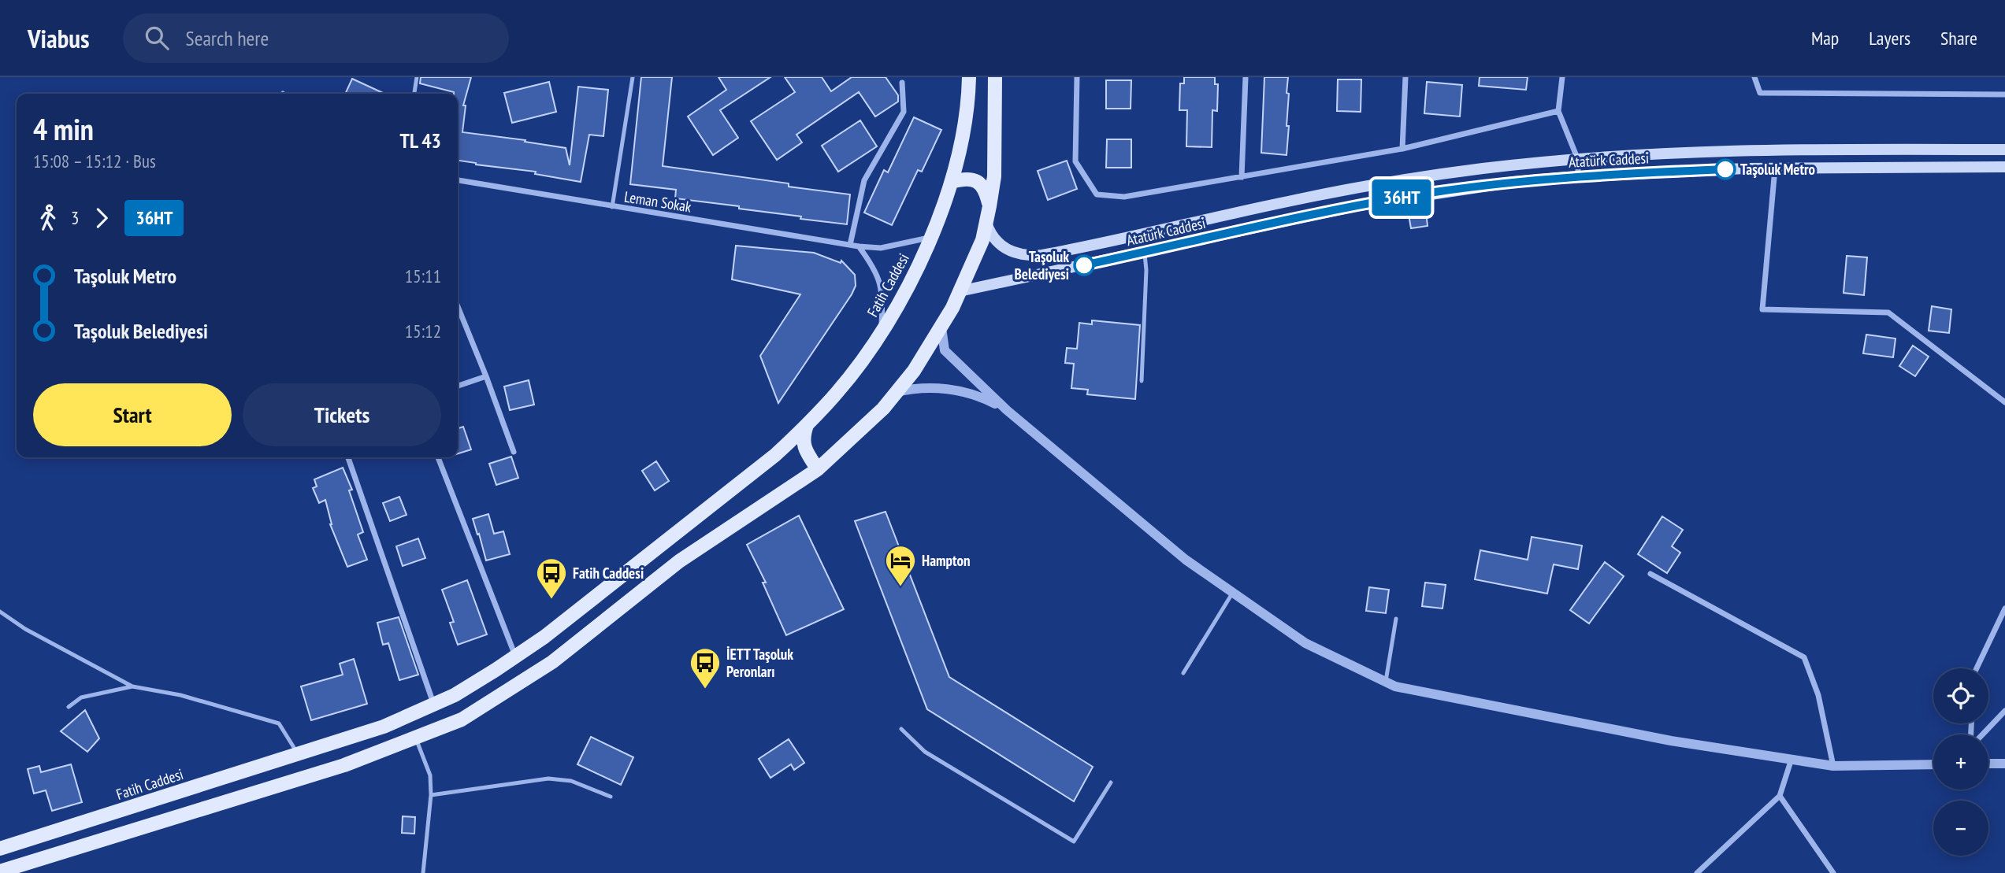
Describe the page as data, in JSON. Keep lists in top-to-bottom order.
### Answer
{
  "streets": {
    "main road": ["Atatürk Caddesi", "Fatih Caddesi"],
    "street": ["Leman Sokak"]
  },
  "crossings": [
    ["Leman Sokak", "Fatih Caddesi"]
  ],
  "places": {
    "other": ["Taşoluk Metro", "Taşoluk Belediyesi"],
    "hotel": ["Hampton"],
    "bus stop": ["Fatih Caddesi", "İETT Taşoluk Peronları"]
  },
  "lines": ["bus line 36HT"],
  "page": {
    "header": "Viabus",
    "search": "Search here",
    "nav": ["Map", "Layers", "Share"],
    "on_map": "36HT",
    "heading": ["4 min", "15:08 – 15:12 · Bus", "TL 43"],
    "legs": ["3", "36HT"],
    "list": [
      {
        "name": "Taşoluk Metro",
        "value": "15:11"
      },
      {
        "name": "Taşoluk Belediyesi",
        "value": "15:12"
      }
    ],
    "buttons": ["Start", "Tickets"],
    "map_buttons": ["+", "−"]
  }
}
